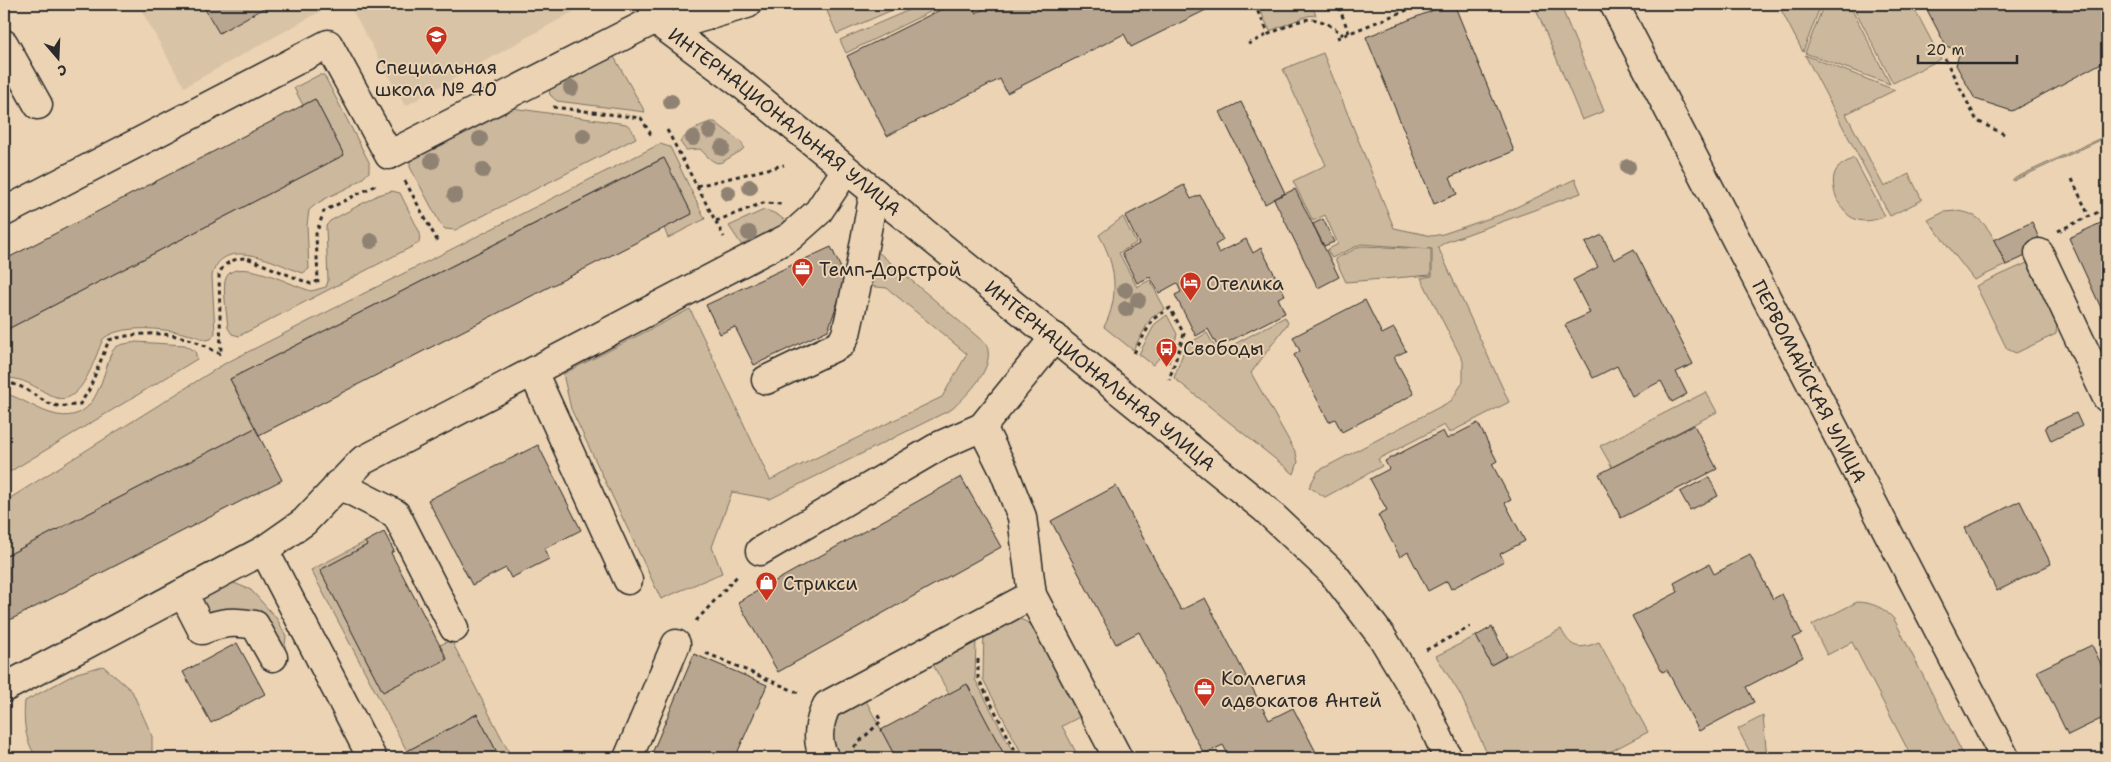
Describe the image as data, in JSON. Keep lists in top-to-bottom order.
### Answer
{
  "streets": {
    "street": ["ИНТЕРНАЦИОНАЛЬНАЯ УЛИЦА", "ПЕРВОМАЙСКАЯ УЛИЦА"]
  },
  "places": {
    "school or university": ["Специальная школа № 40"],
    "office": ["Темп-Дорстрой", "Коллегия адвокатов Антей"],
    "hotel": ["Отелика"],
    "bus stop": ["Свободы"],
    "shop": ["Стрикси"]
  },
  "scale_bar": "20 m",
  "north": "bottom"
}
